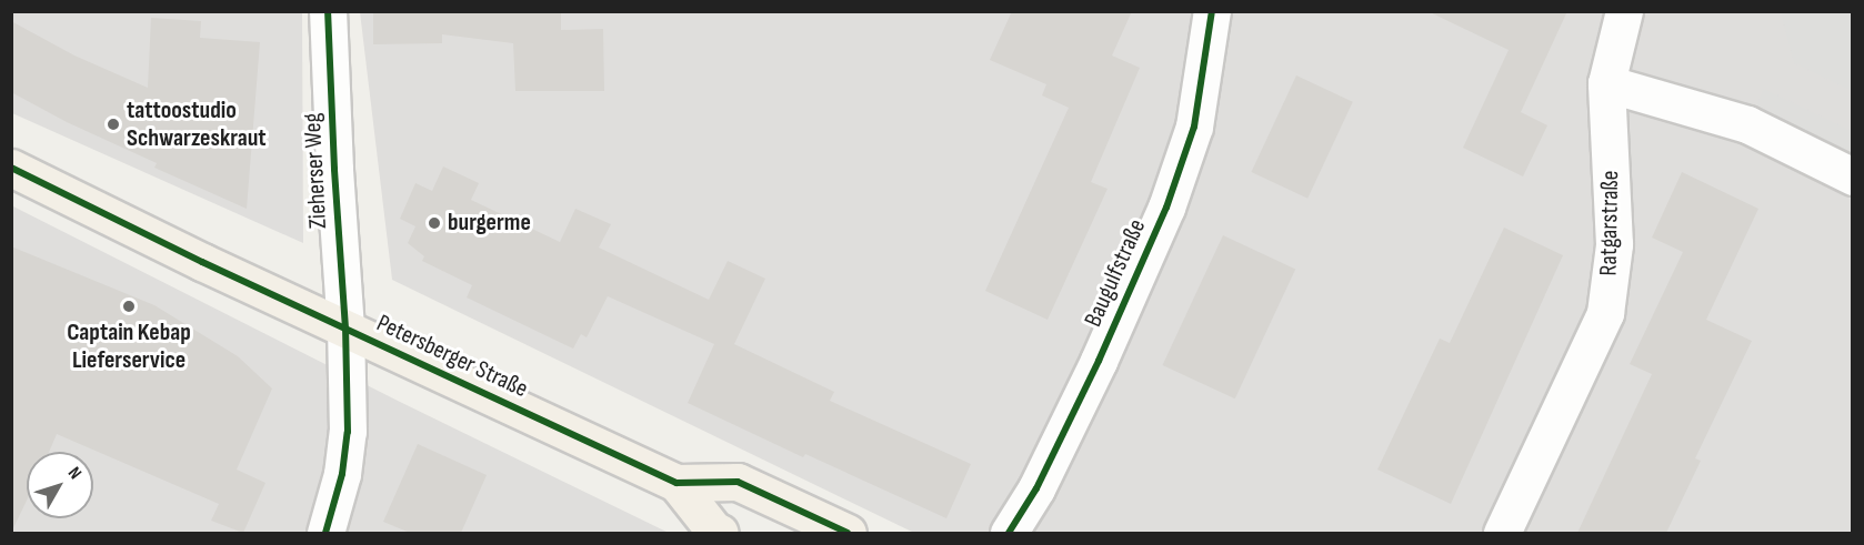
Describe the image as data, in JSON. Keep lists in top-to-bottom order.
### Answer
{
  "streets": {
    "main road": ["Petersberger Straße"],
    "street": ["Zieherser Weg", "Ratgarstraße", "Baugulfstraße"]
  },
  "crossings": [
    ["Zieherser Weg", "Petersberger Straße"]
  ],
  "places": ["tattoostudio Schwarzeskraut", "burgerme", "Captain Kebap Lieferservice"],
  "north": "top right"
}
